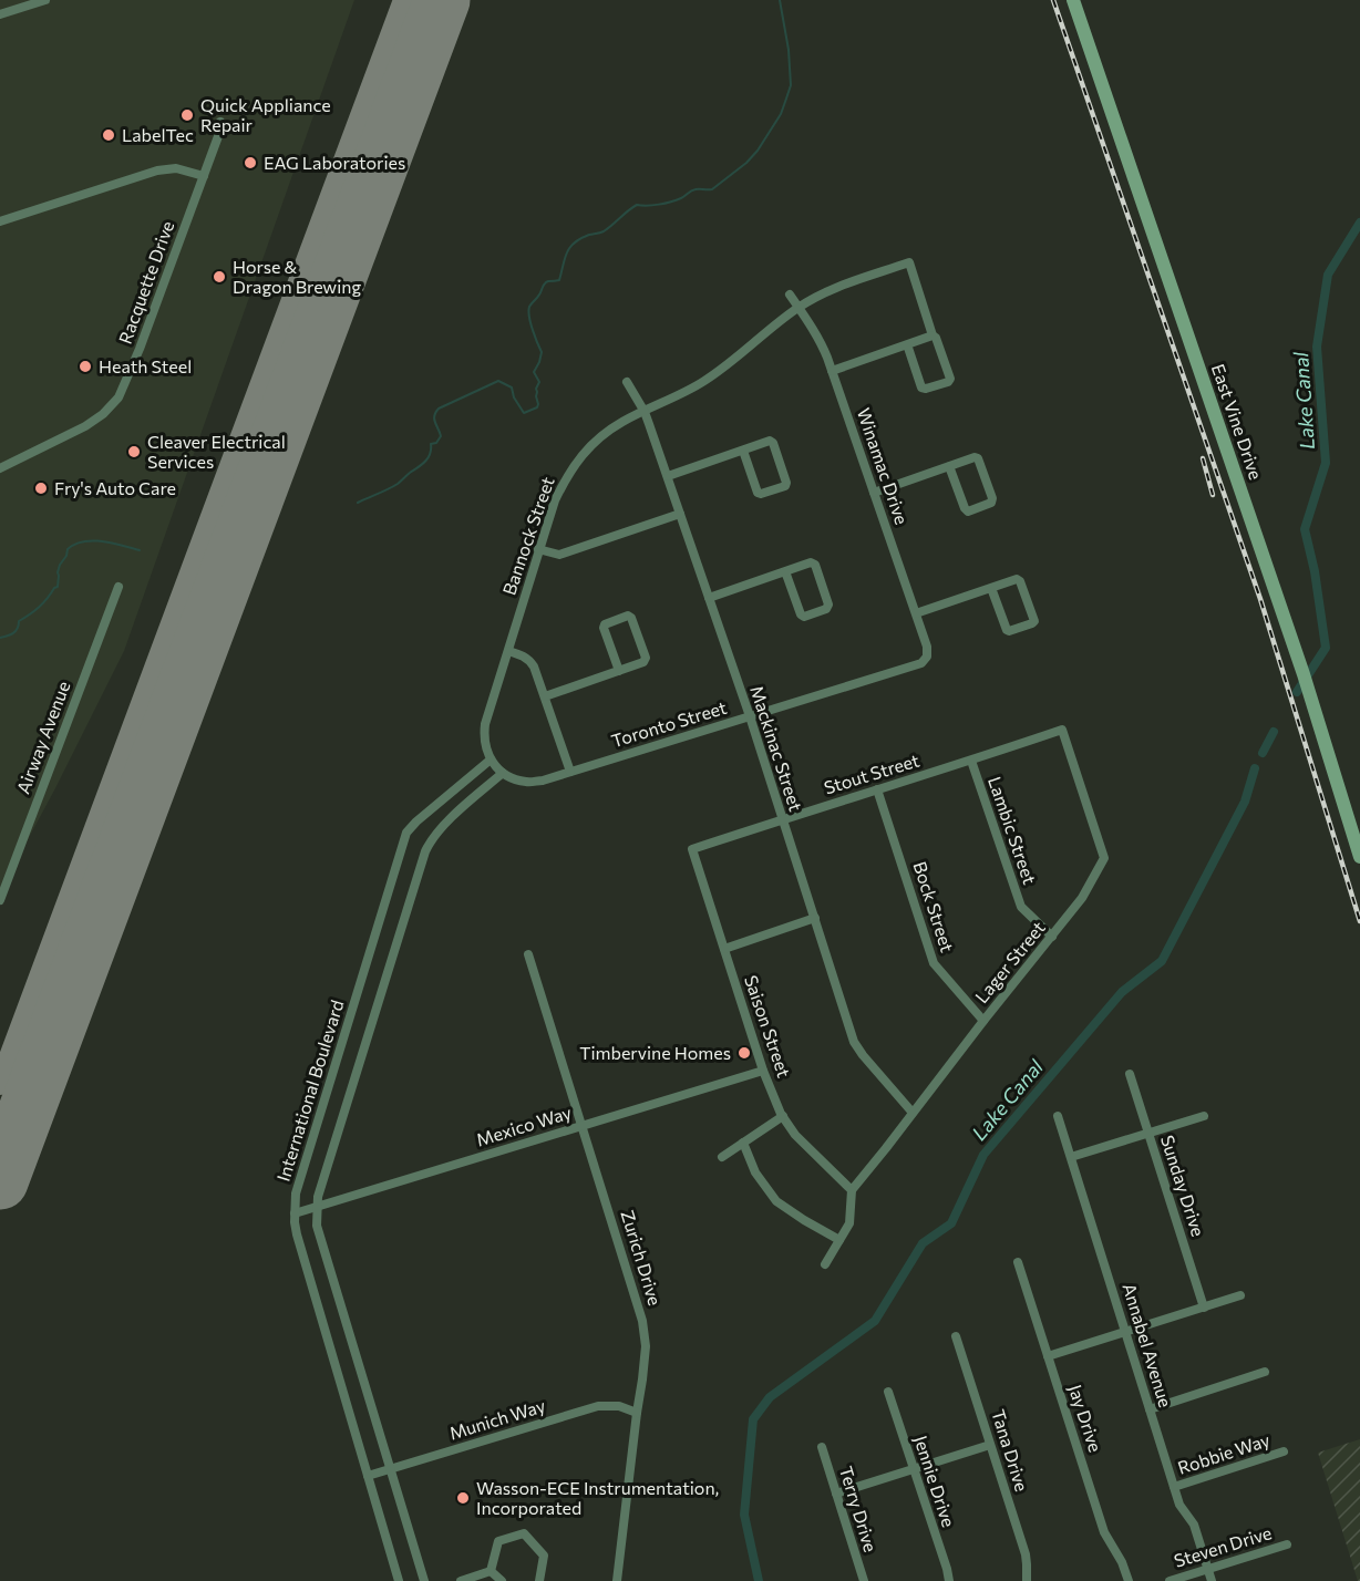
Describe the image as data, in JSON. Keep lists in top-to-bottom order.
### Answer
{
  "streets": {
    "main road": ["East Vine Drive"],
    "street": [
      "Racquette Drive",
      "Winamac Drive",
      "Bannock Street",
      "Toronto Street",
      "Airway Avenue",
      "Mackinac Street",
      "Stout Street",
      "Lambic Street",
      "Bock Street",
      "Lager Street",
      "Saison Street",
      "International Boulevard",
      "Mexico Way",
      "Sunday Drive",
      "Zurich Drive",
      "Annabel Avenue",
      "Jay Drive",
      "Munich Way",
      "Tana Drive",
      "Robbie Way",
      "Jennie Drive",
      "Terry Drive",
      "Steven Drive"
    ]
  },
  "crossings": [
    ["Winamac Drive", "Bannock Street"],
    ["Winamac Drive", "Toronto Street"],
    ["Bannock Street", "Toronto Street"],
    ["Bannock Street", "Mackinac Street"],
    ["Bannock Street", "International Boulevard"],
    ["Toronto Street", "Mackinac Street"],
    ["Toronto Street", "International Boulevard"],
    ["Mackinac Street", "Stout Street"],
    ["Mackinac Street", "Lager Street"],
    ["Stout Street", "Lambic Street"],
    ["Stout Street", "Bock Street"],
    ["Stout Street", "Lager Street"],
    ["Stout Street", "Saison Street"],
    ["Lambic Street", "Lager Street"],
    ["Bock Street", "Lager Street"],
    ["Lager Street", "Saison Street"],
    ["Saison Street", "Mexico Way"],
    ["International Boulevard", "Mexico Way"],
    ["International Boulevard", "Munich Way"],
    ["Mexico Way", "Zurich Drive"],
    ["Zurich Drive", "Munich Way"],
    ["Annabel Avenue", "Robbie Way"],
    ["Annabel Avenue", "Steven Drive"]
  ],
  "water": ["Lake Canal"],
  "places": [
    "Quick Appliance Repair",
    "LabelTec",
    "EAG Laboratories",
    "Horse & Dragon Brewing",
    "Heath Steel",
    "Cleaver Electrical Services",
    "Fry's Auto Care",
    "Timbervine Homes",
    "Wasson-ECE Instrumentation, Incorporated"
  ]
}
